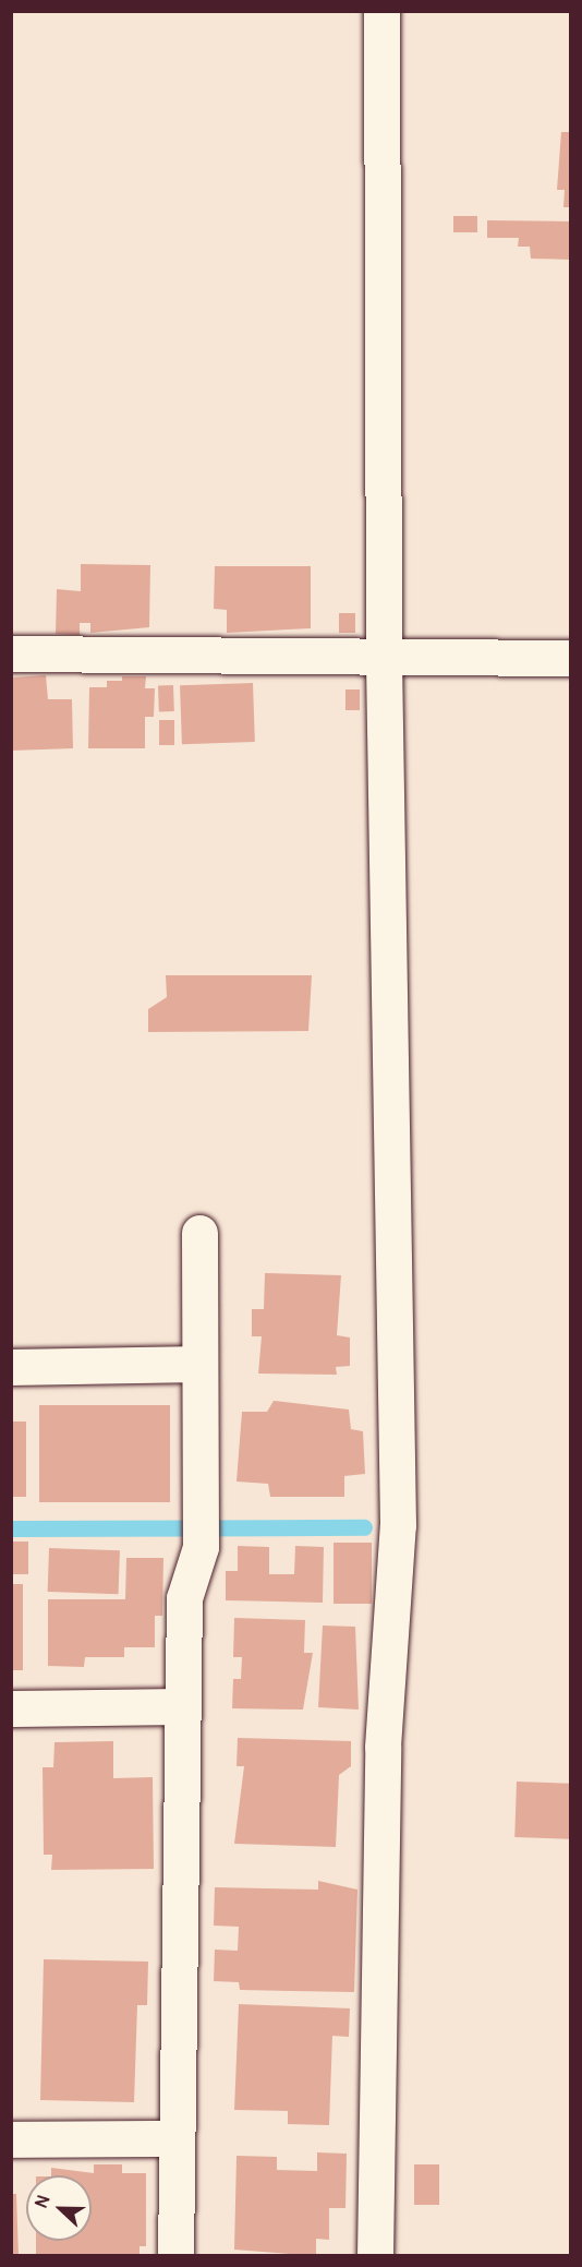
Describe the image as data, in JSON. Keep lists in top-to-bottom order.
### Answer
{
  "north": "left"
}
